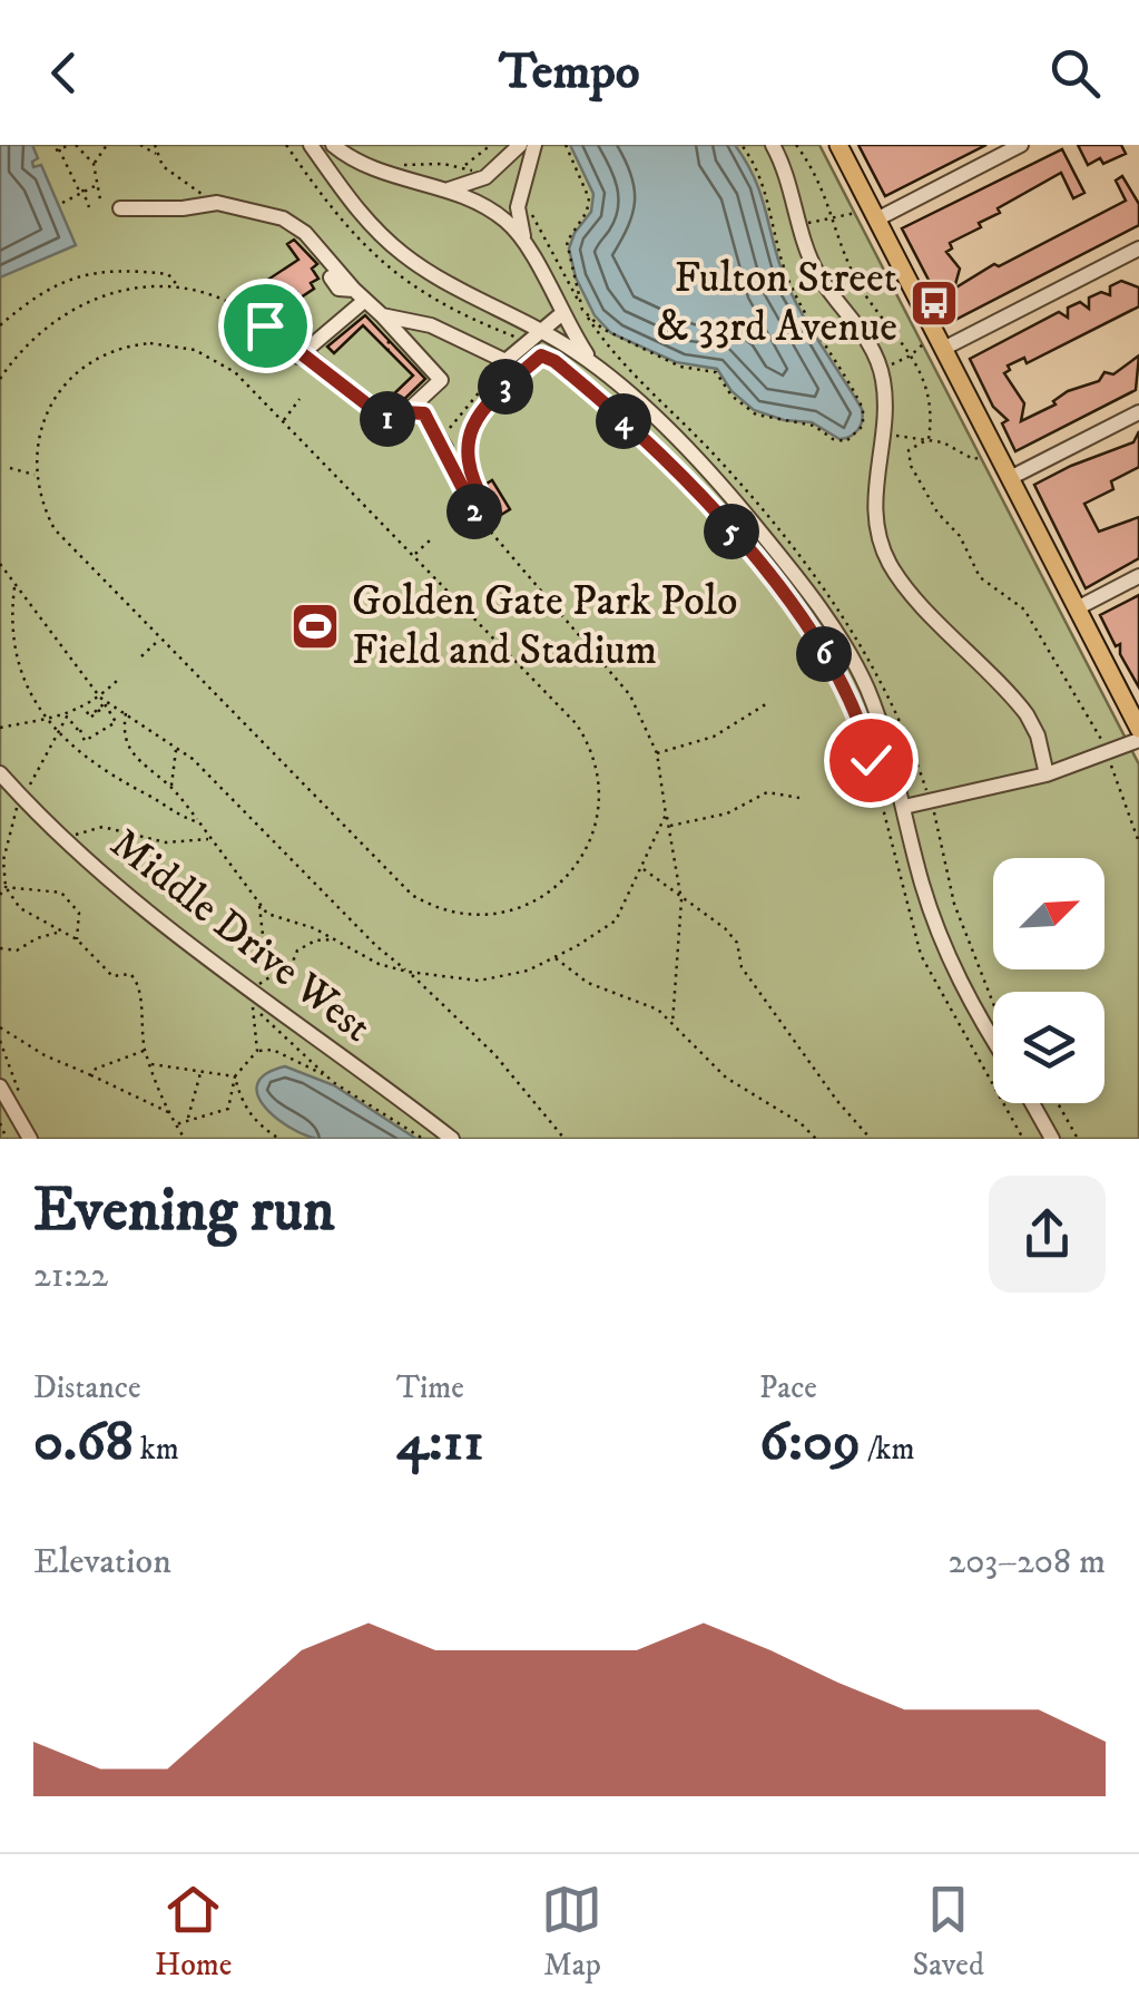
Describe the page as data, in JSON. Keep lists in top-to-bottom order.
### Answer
{
  "streets": {
    "street": ["Middle Drive West"]
  },
  "places": {
    "bus stop": ["Fulton Street & 33rd Avenue"],
    "sports": ["Golden Gate Park Polo Field and Stadium"]
  },
  "north": "top right",
  "page": {
    "header": "Tempo",
    "pins": [
      "3",
      "1",
      "4",
      "2",
      "5",
      "6"
    ],
    "heading": ["Evening run", "21:22"],
    "stats": [
      ["Distance", "0.68 km"],
      ["Time", "4:11"],
      ["Pace", "6:09 /km"]
    ],
    "chart": ["Elevation", "203–208 m"],
    "tabs": ["Home", "Map", "Saved"]
  }
}
